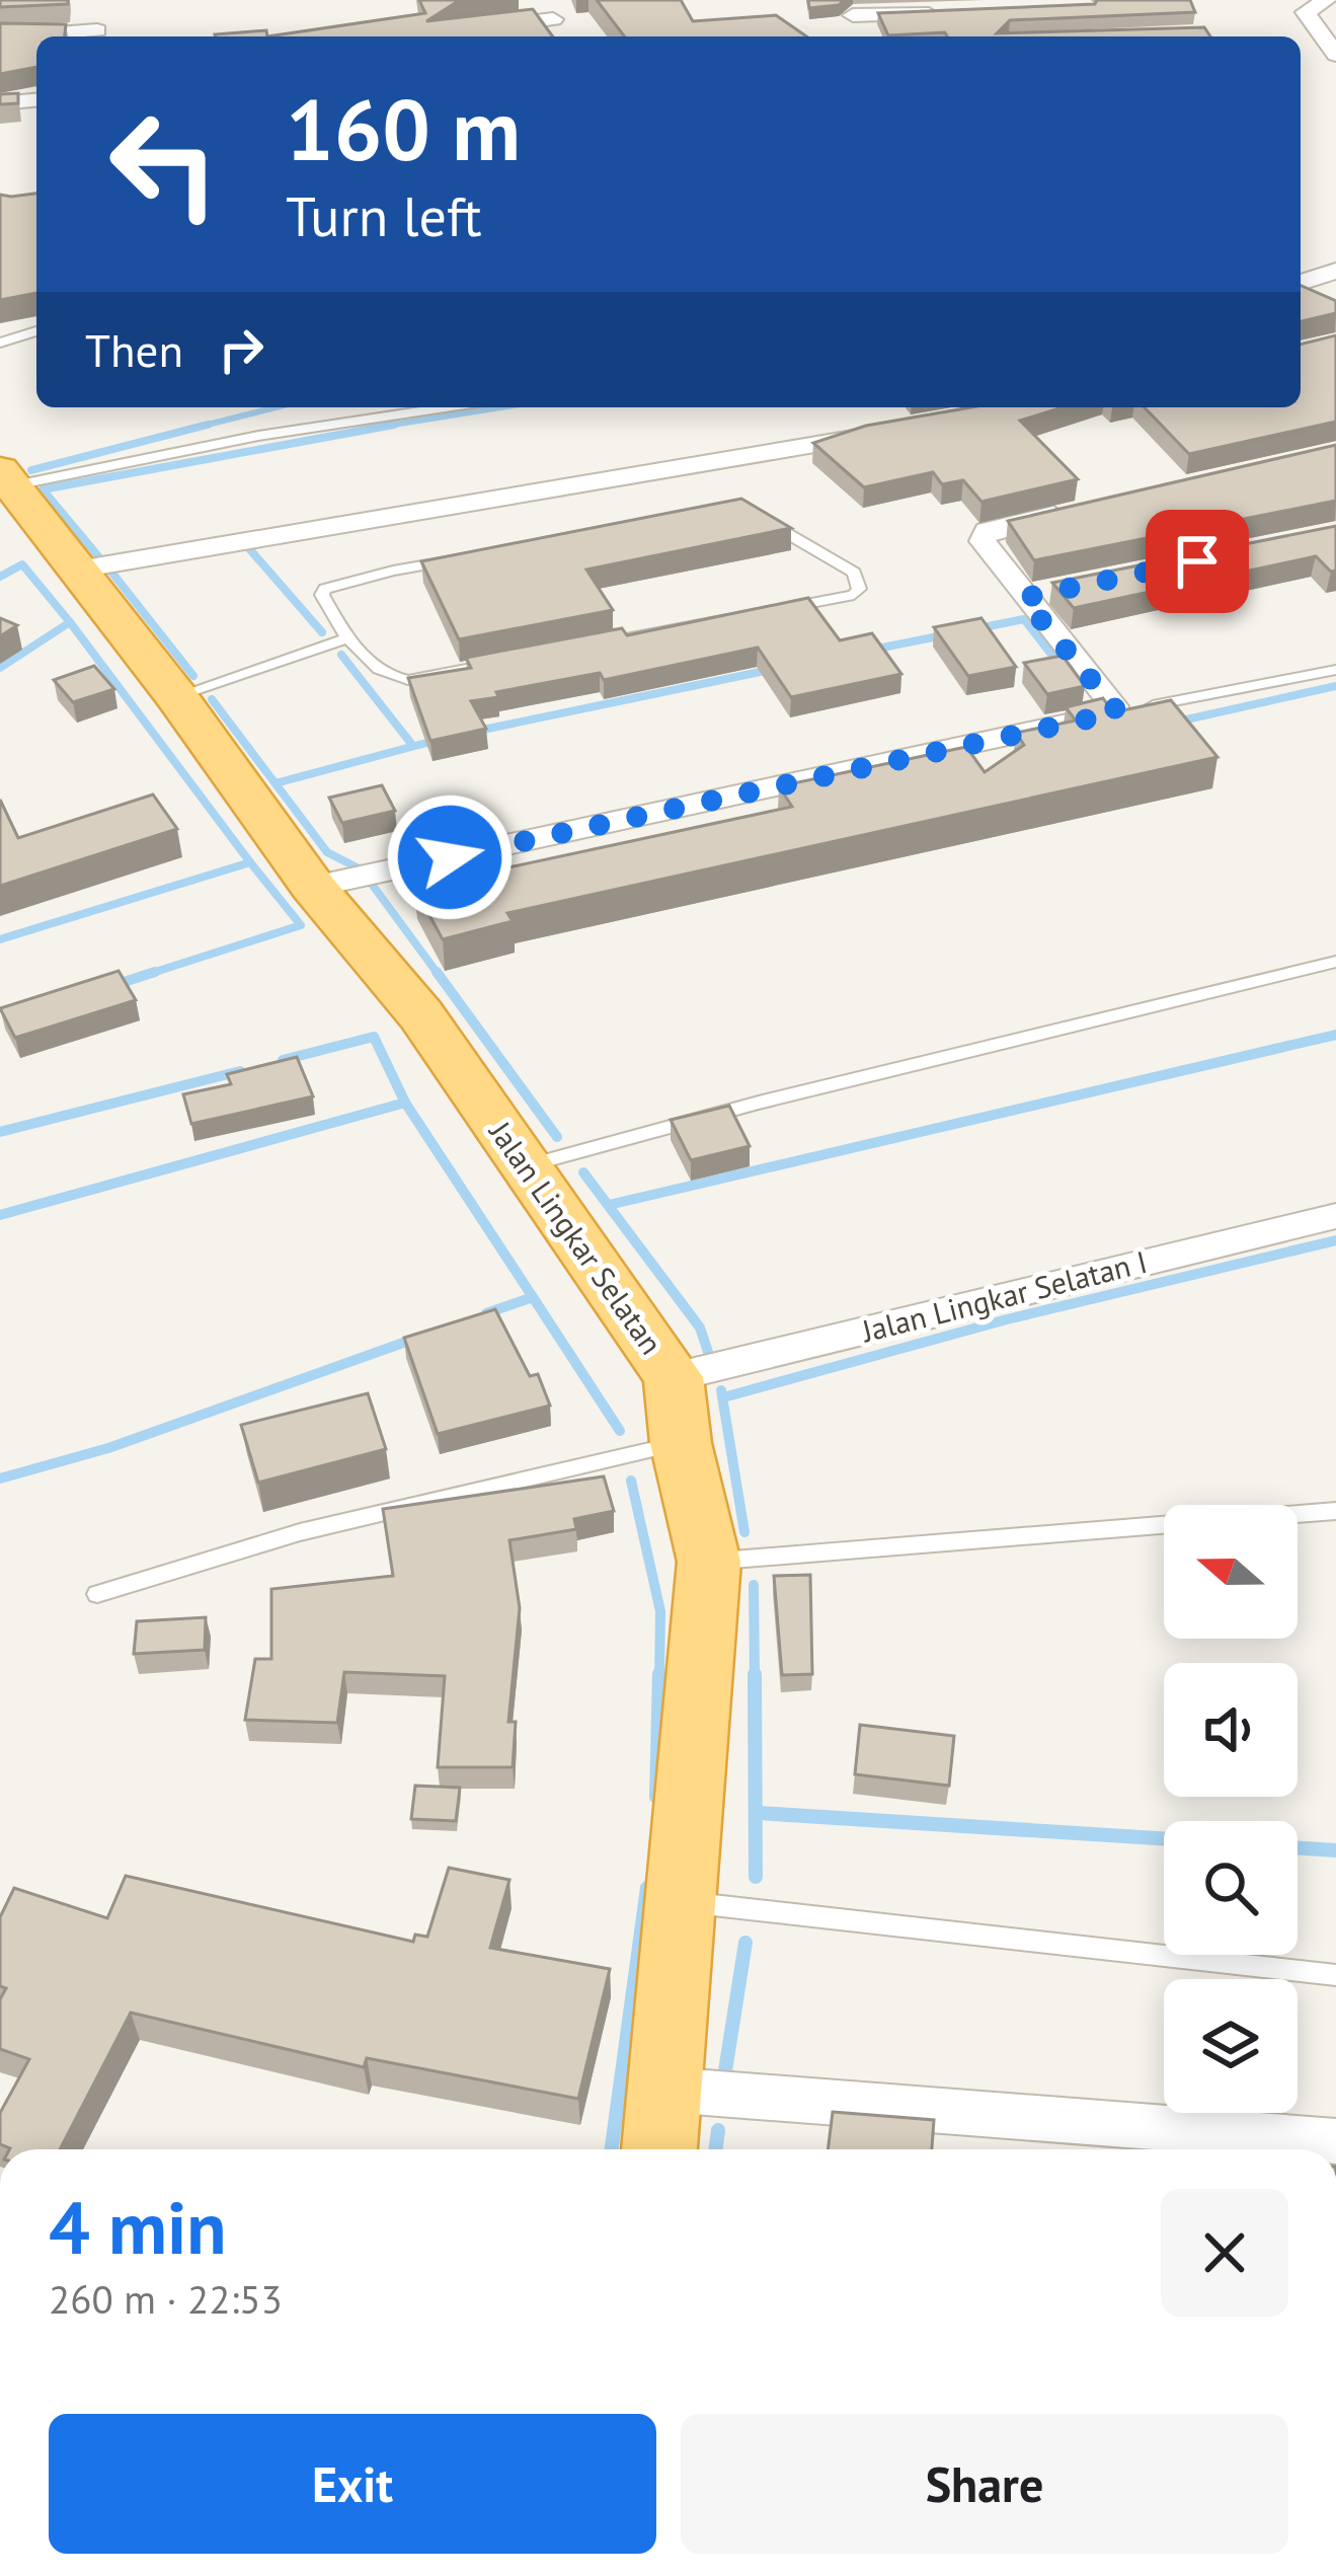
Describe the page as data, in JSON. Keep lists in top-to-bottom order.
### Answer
{
  "streets": {
    "highway": ["Jalan Lingkar Selatan"],
    "street": ["Jalan Lingkar Selatan I"]
  },
  "crossings": [
    ["Jalan Lingkar Selatan", "Jalan Lingkar Selatan I"]
  ],
  "north": "left",
  "page": {
    "turn": ["160 m", "Turn left"],
    "then": "Then",
    "heading": ["4 min", "260 m · 22:53"],
    "buttons": ["Exit", "Share"]
  }
}
